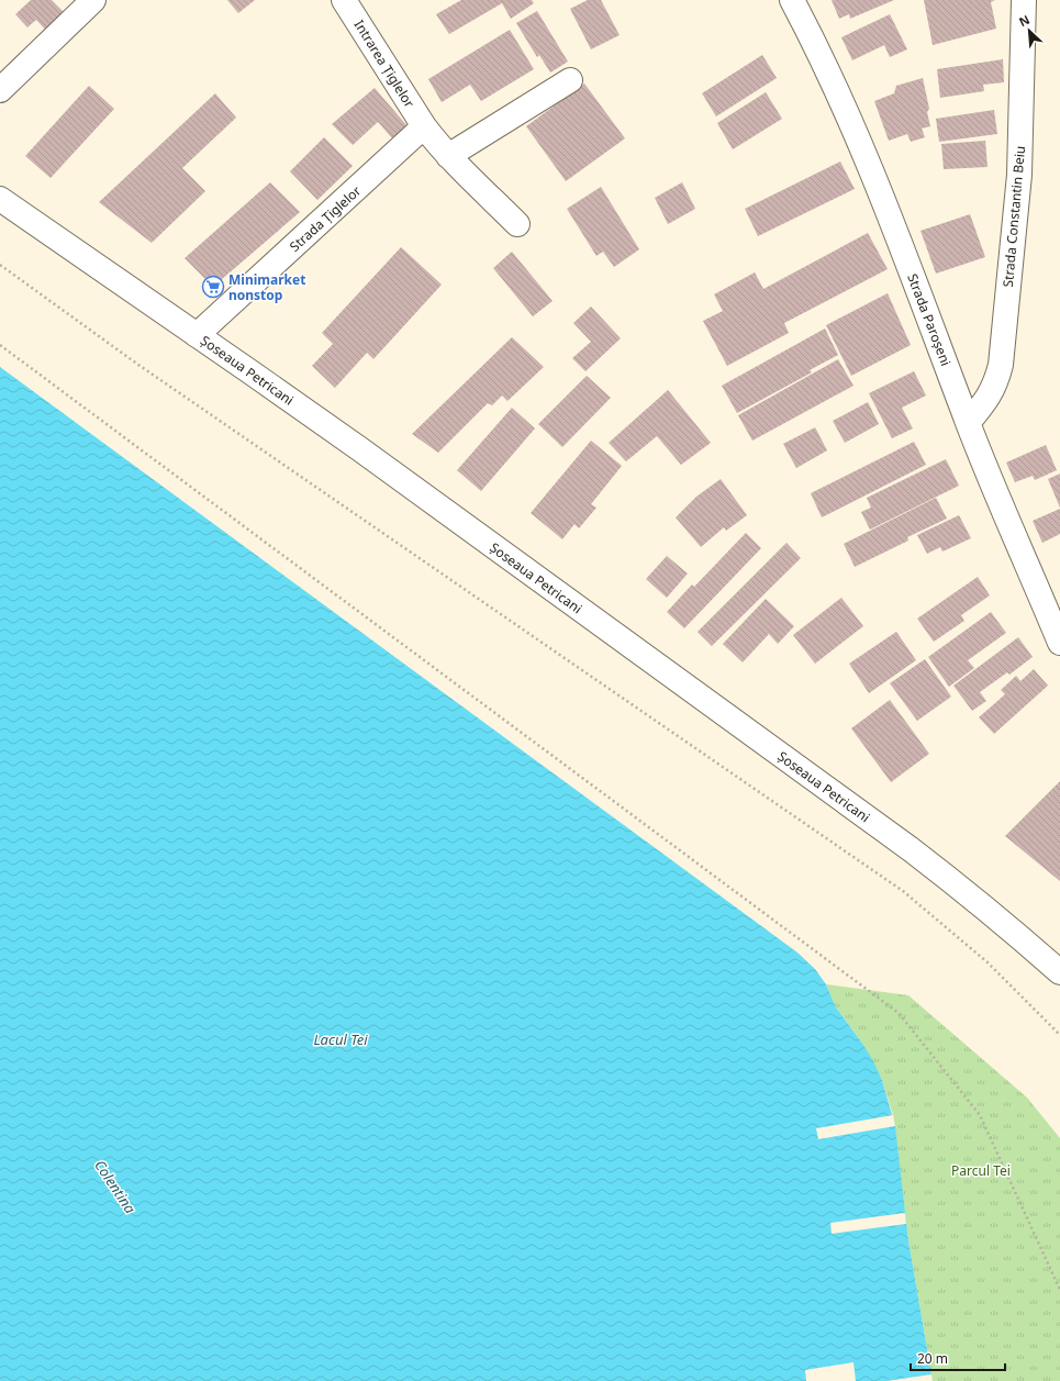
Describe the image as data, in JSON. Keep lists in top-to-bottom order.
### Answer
{
  "streets": {
    "street": [
      "Intrarea Țiglelor",
      "Strada Constantin Beiu",
      "Strada Țiglelor",
      "Strada Paroșeni",
      "Șoseaua Petricani"
    ]
  },
  "crossings": [
    ["Intrarea Țiglelor", "Strada Țiglelor"],
    ["Strada Constantin Beiu", "Strada Paroșeni"],
    ["Strada Țiglelor", "Șoseaua Petricani"]
  ],
  "water": ["Lacul Tei", "Colentina"],
  "parks": ["Parcul Tei"],
  "places": {
    "supermarket": ["Minimarket nonstop"]
  },
  "scale_bar": "20 m",
  "north": "top left"
}
